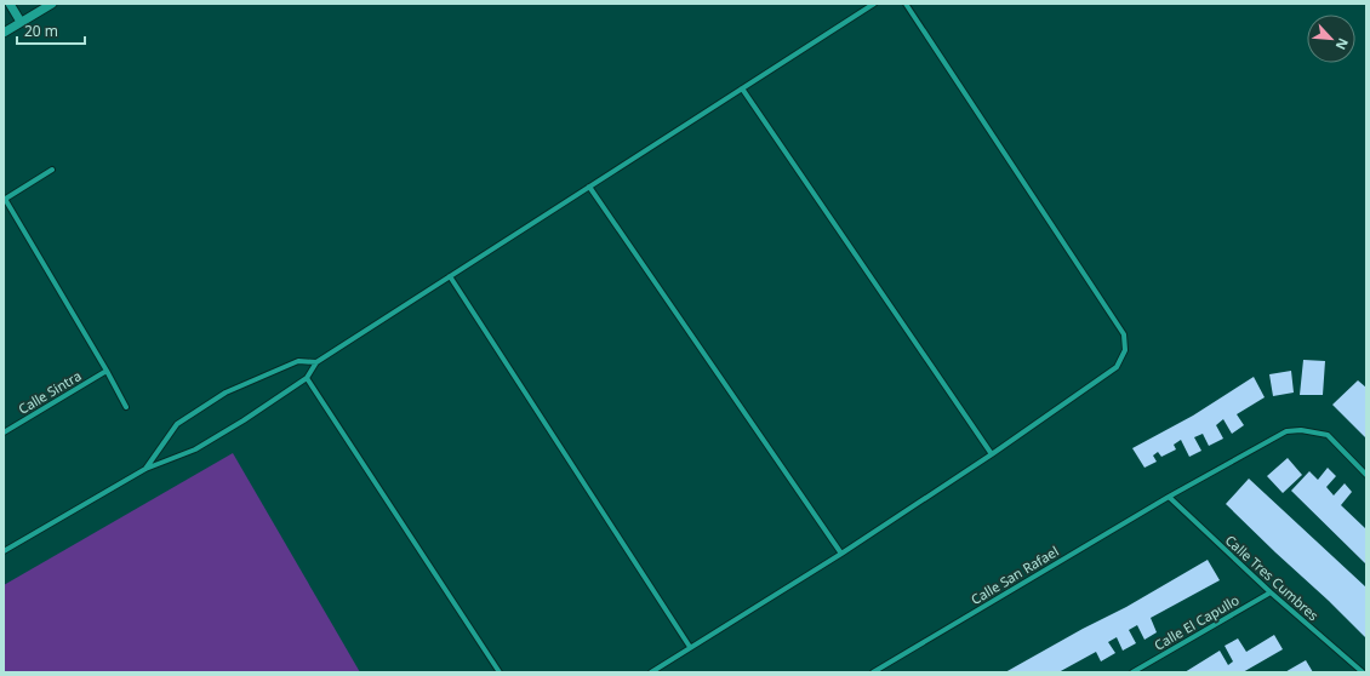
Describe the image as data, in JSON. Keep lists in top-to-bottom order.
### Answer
{
  "streets": {
    "street": [
      "Calle Sintra",
      "Calle San Rafael",
      "Calle Tres Cumbres",
      "Calle El Capullo"
    ]
  },
  "crossings": [
    ["Calle San Rafael", "Calle Tres Cumbres"],
    ["Calle Tres Cumbres", "Calle El Capullo"]
  ],
  "scale_bar": "20 m",
  "north": "bottom right"
}
